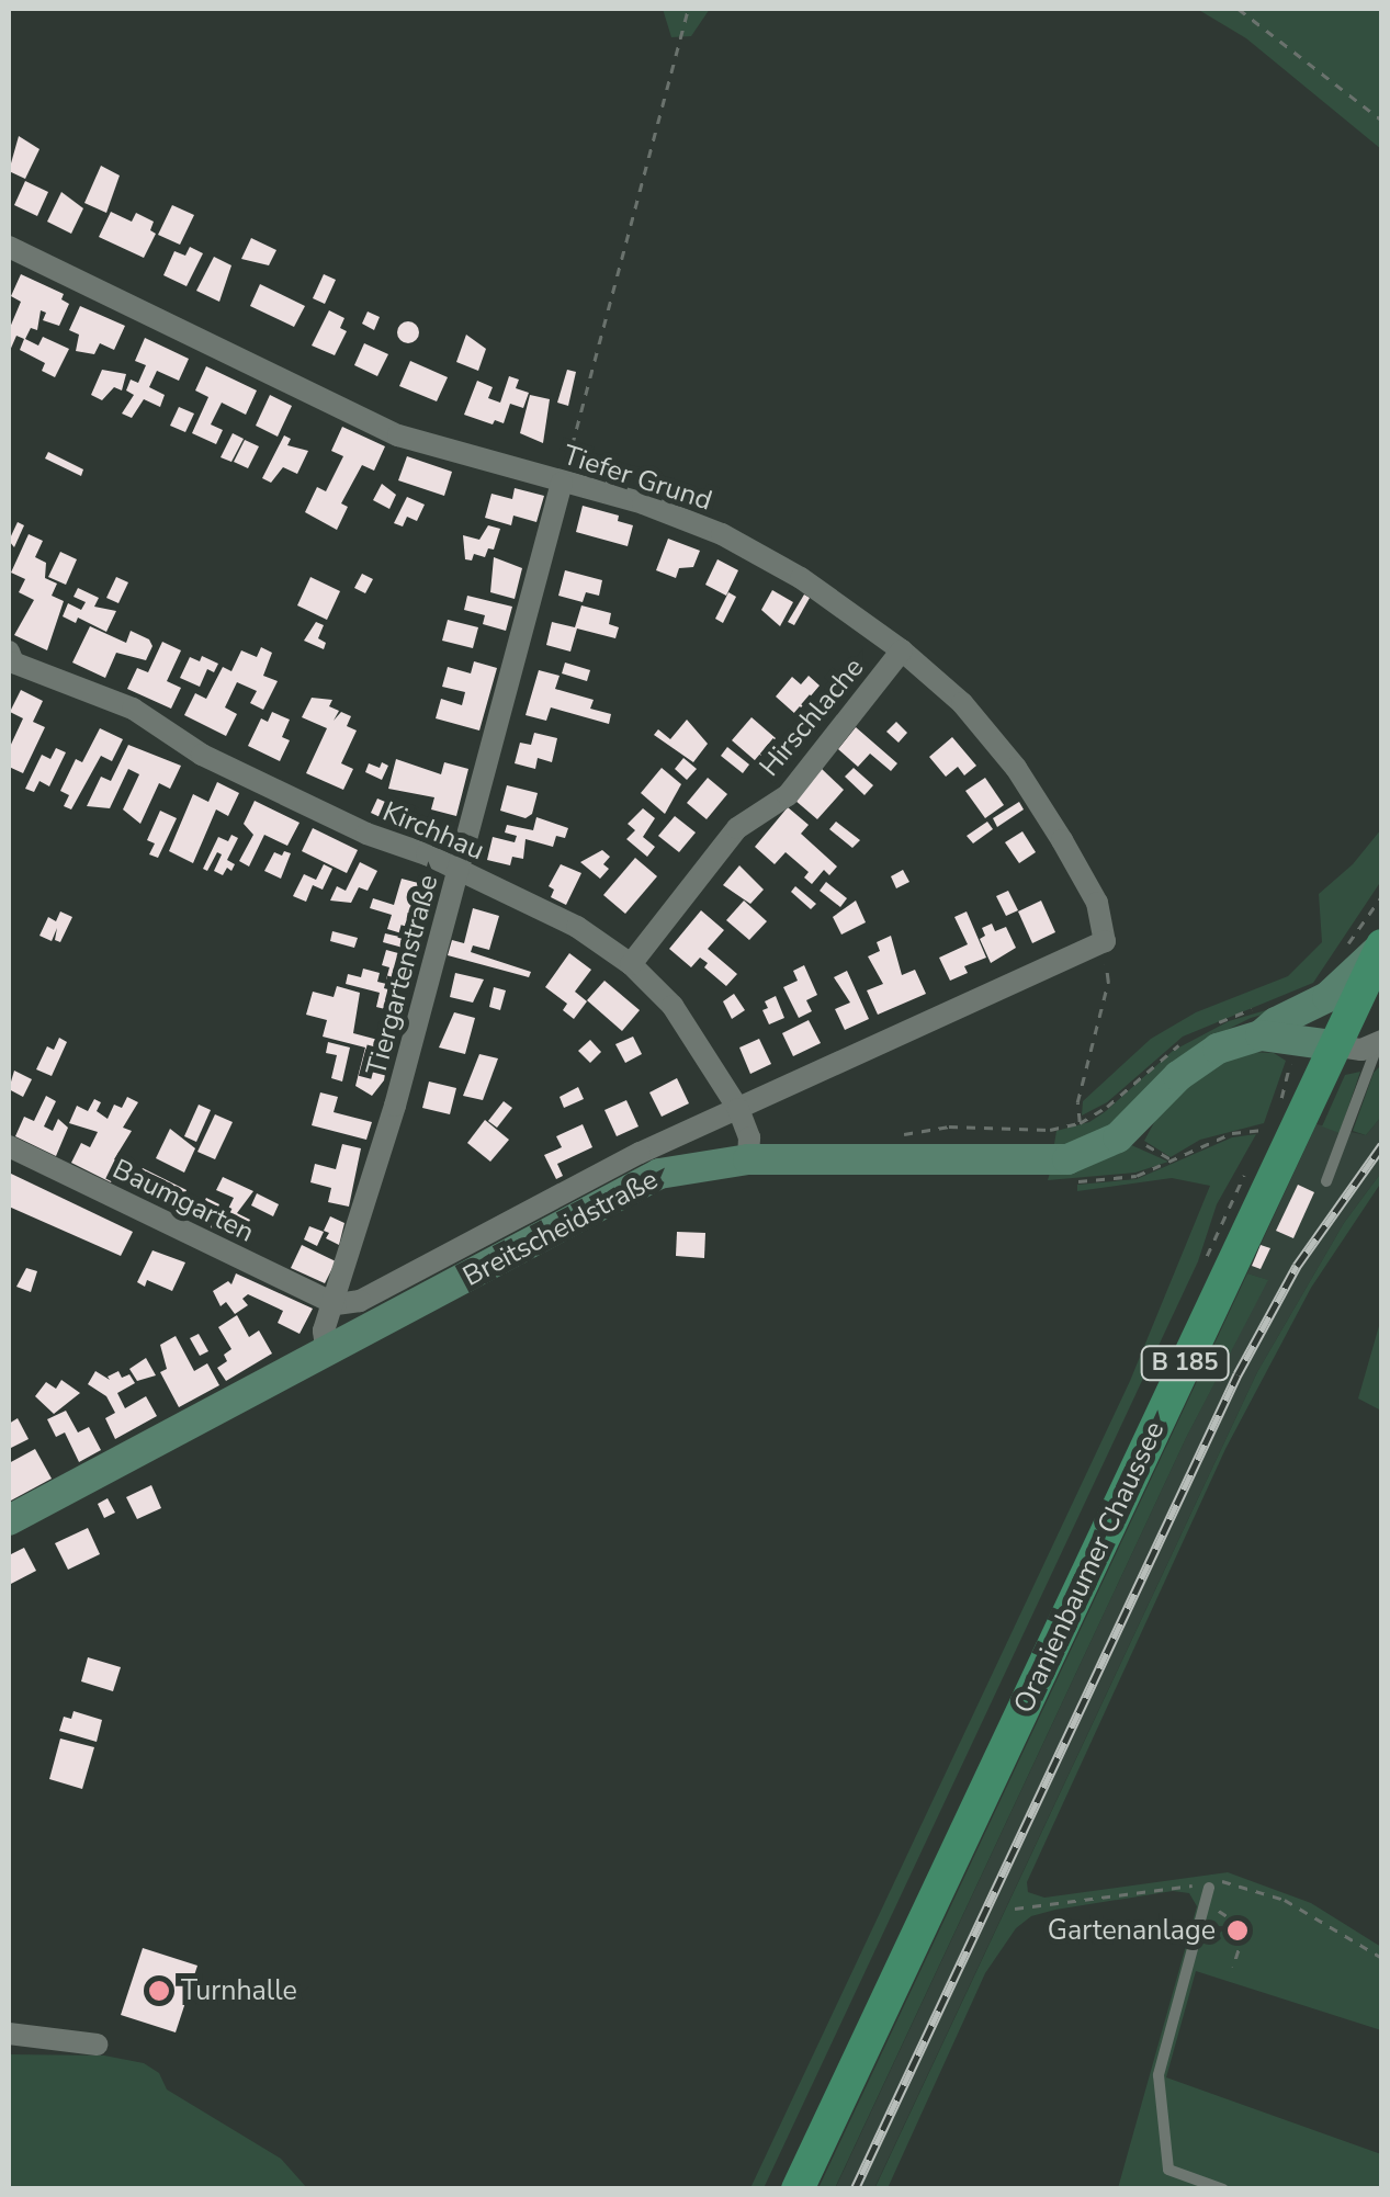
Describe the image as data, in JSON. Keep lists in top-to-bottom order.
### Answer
{
  "streets": {
    "main road": ["B 185", "Oranienbaumer Chaussee"],
    "street": [
      "Tiefer Grund",
      "Hirschlache",
      "Kirchhau",
      "Tiergartenstraße",
      "Baumgarten",
      "Breitscheidstraße"
    ]
  },
  "crossings": [
    ["Tiefer Grund", "Hirschlache"],
    ["Tiefer Grund", "Tiergartenstraße"],
    ["Tiefer Grund", "Breitscheidstraße"],
    ["Hirschlache", "Kirchhau"],
    ["Kirchhau", "Tiergartenstraße"],
    ["Kirchhau", "Breitscheidstraße"],
    ["Tiergartenstraße", "Baumgarten"],
    ["Tiergartenstraße", "Breitscheidstraße"],
    ["Baumgarten", "Breitscheidstraße"],
    ["Breitscheidstraße", "Oranienbaumer Chaussee"]
  ],
  "places": ["Gartenanlage", "Turnhalle"]
}
